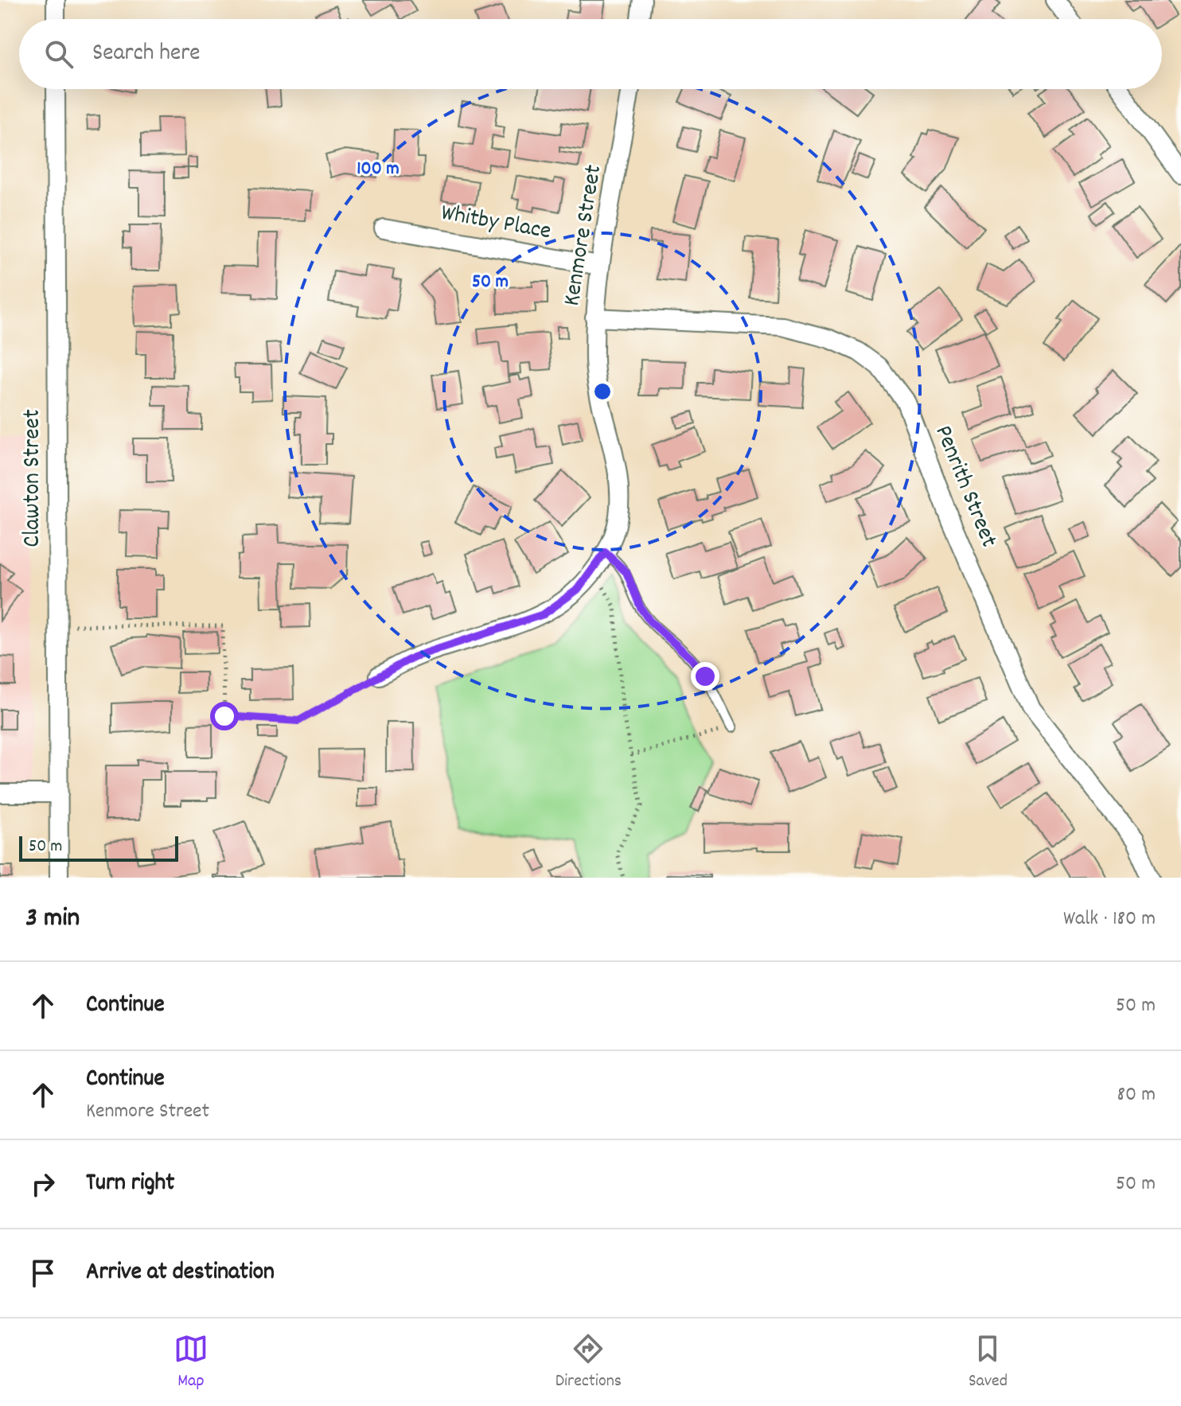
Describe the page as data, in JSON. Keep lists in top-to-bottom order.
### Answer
{
  "streets": {
    "street": [
      "Whitby Place",
      "Kenmore Street",
      "Clawton Street",
      "Penrith Street"
    ]
  },
  "crossings": [
    ["Whitby Place", "Kenmore Street"],
    ["Kenmore Street", "Penrith Street"]
  ],
  "scale_bar": "50 m",
  "page": {
    "search": "Search here",
    "scale": "50 m",
    "heading": ["3 min", "Walk · 180 m"],
    "list": [
      ["Continue", "50 m"],
      ["Continue", "Kenmore Street", "80 m"],
      ["Turn right", "50 m"],
      "Arrive at destination"
    ],
    "nav": ["Map", "Directions", "Saved"]
  },
  "rings": ["100 m", "50 m"]
}
